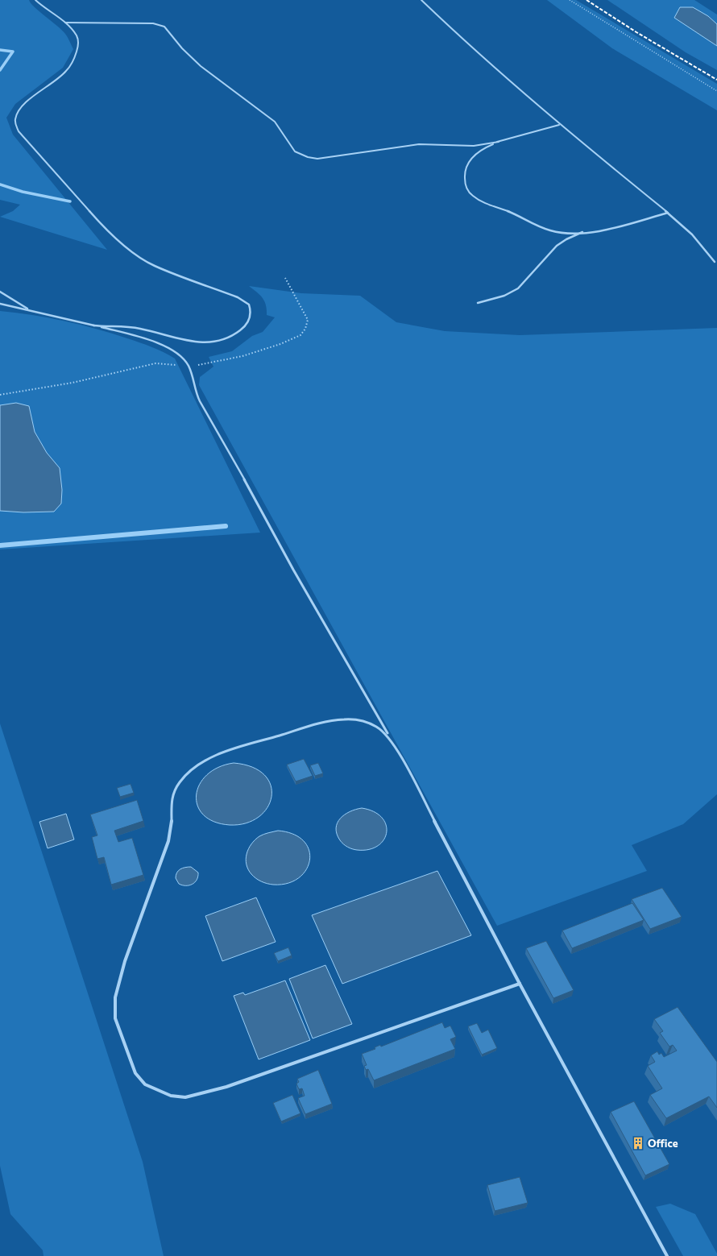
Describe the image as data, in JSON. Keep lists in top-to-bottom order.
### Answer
{
  "places": {
    "building": ["Office"]
  }
}
